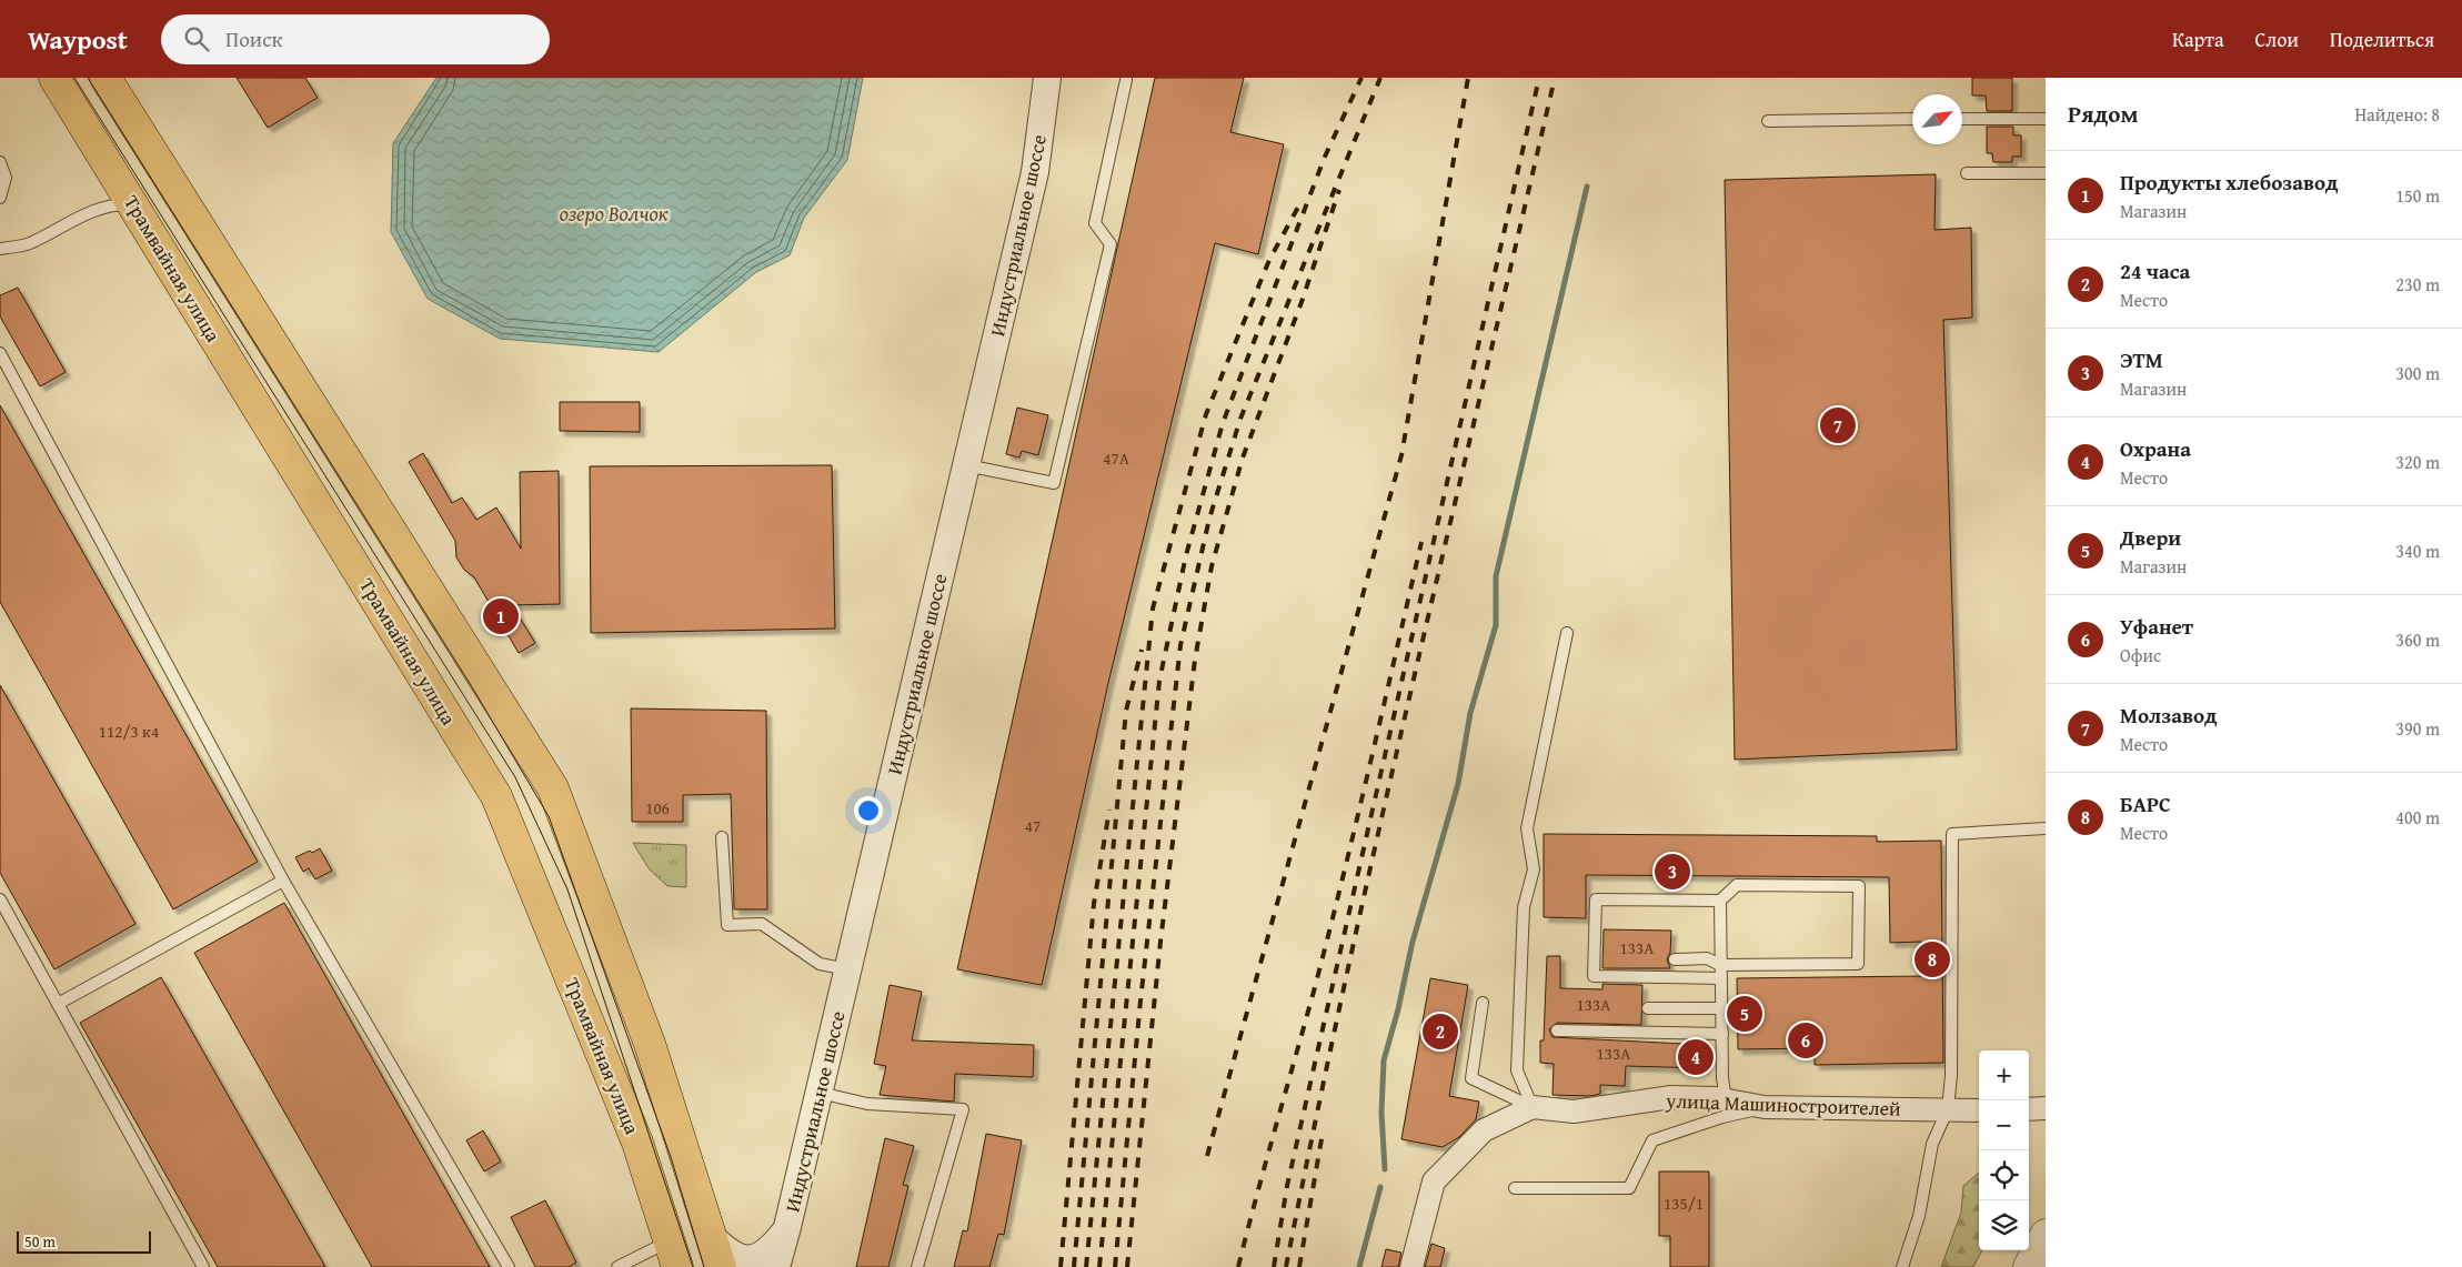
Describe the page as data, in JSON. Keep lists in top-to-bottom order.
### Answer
{
  "streets": {
    "main road": ["Трамвайная улица"],
    "street": ["Индустриальное шоссе", "улица Машиностроителей"]
  },
  "water": ["озеро Волчок"],
  "house_numbers": [
    "47А",
    "112/3 к4",
    "106",
    "47",
    "133А",
    "133А",
    "133А",
    "135/1"
  ],
  "scale_bar": "50 m",
  "north": "top right",
  "page": {
    "header": "Waypost",
    "search": "Поиск",
    "nav": ["Карта", "Слои", "Поделиться"],
    "heading": ["Рядом", "Найдено: 8"],
    "list": [
      {
        "mark": "1",
        "name": "Продукты хлебозавод",
        "note": "Магазин",
        "value": "150 m"
      },
      {
        "mark": "2",
        "name": "24 часа",
        "note": "Место",
        "value": "230 m"
      },
      {
        "mark": "3",
        "name": "ЭТМ",
        "note": "Магазин",
        "value": "300 m"
      },
      {
        "mark": "4",
        "name": "Охрана",
        "note": "Место",
        "value": "320 m"
      },
      {
        "mark": "5",
        "name": "Двери",
        "note": "Магазин",
        "value": "340 m"
      },
      {
        "mark": "6",
        "name": "Уфанет",
        "note": "Офис",
        "value": "360 m"
      },
      {
        "mark": "7",
        "name": "Молзавод",
        "note": "Место",
        "value": "390 m"
      },
      {
        "mark": "8",
        "name": "БАРС",
        "note": "Место",
        "value": "400 m"
      }
    ],
    "pins": [
      "7",
      "1",
      "3",
      "8",
      "5",
      "2",
      "6",
      "4"
    ],
    "map_buttons": ["+", "−"],
    "scale": "50 m"
  }
}
